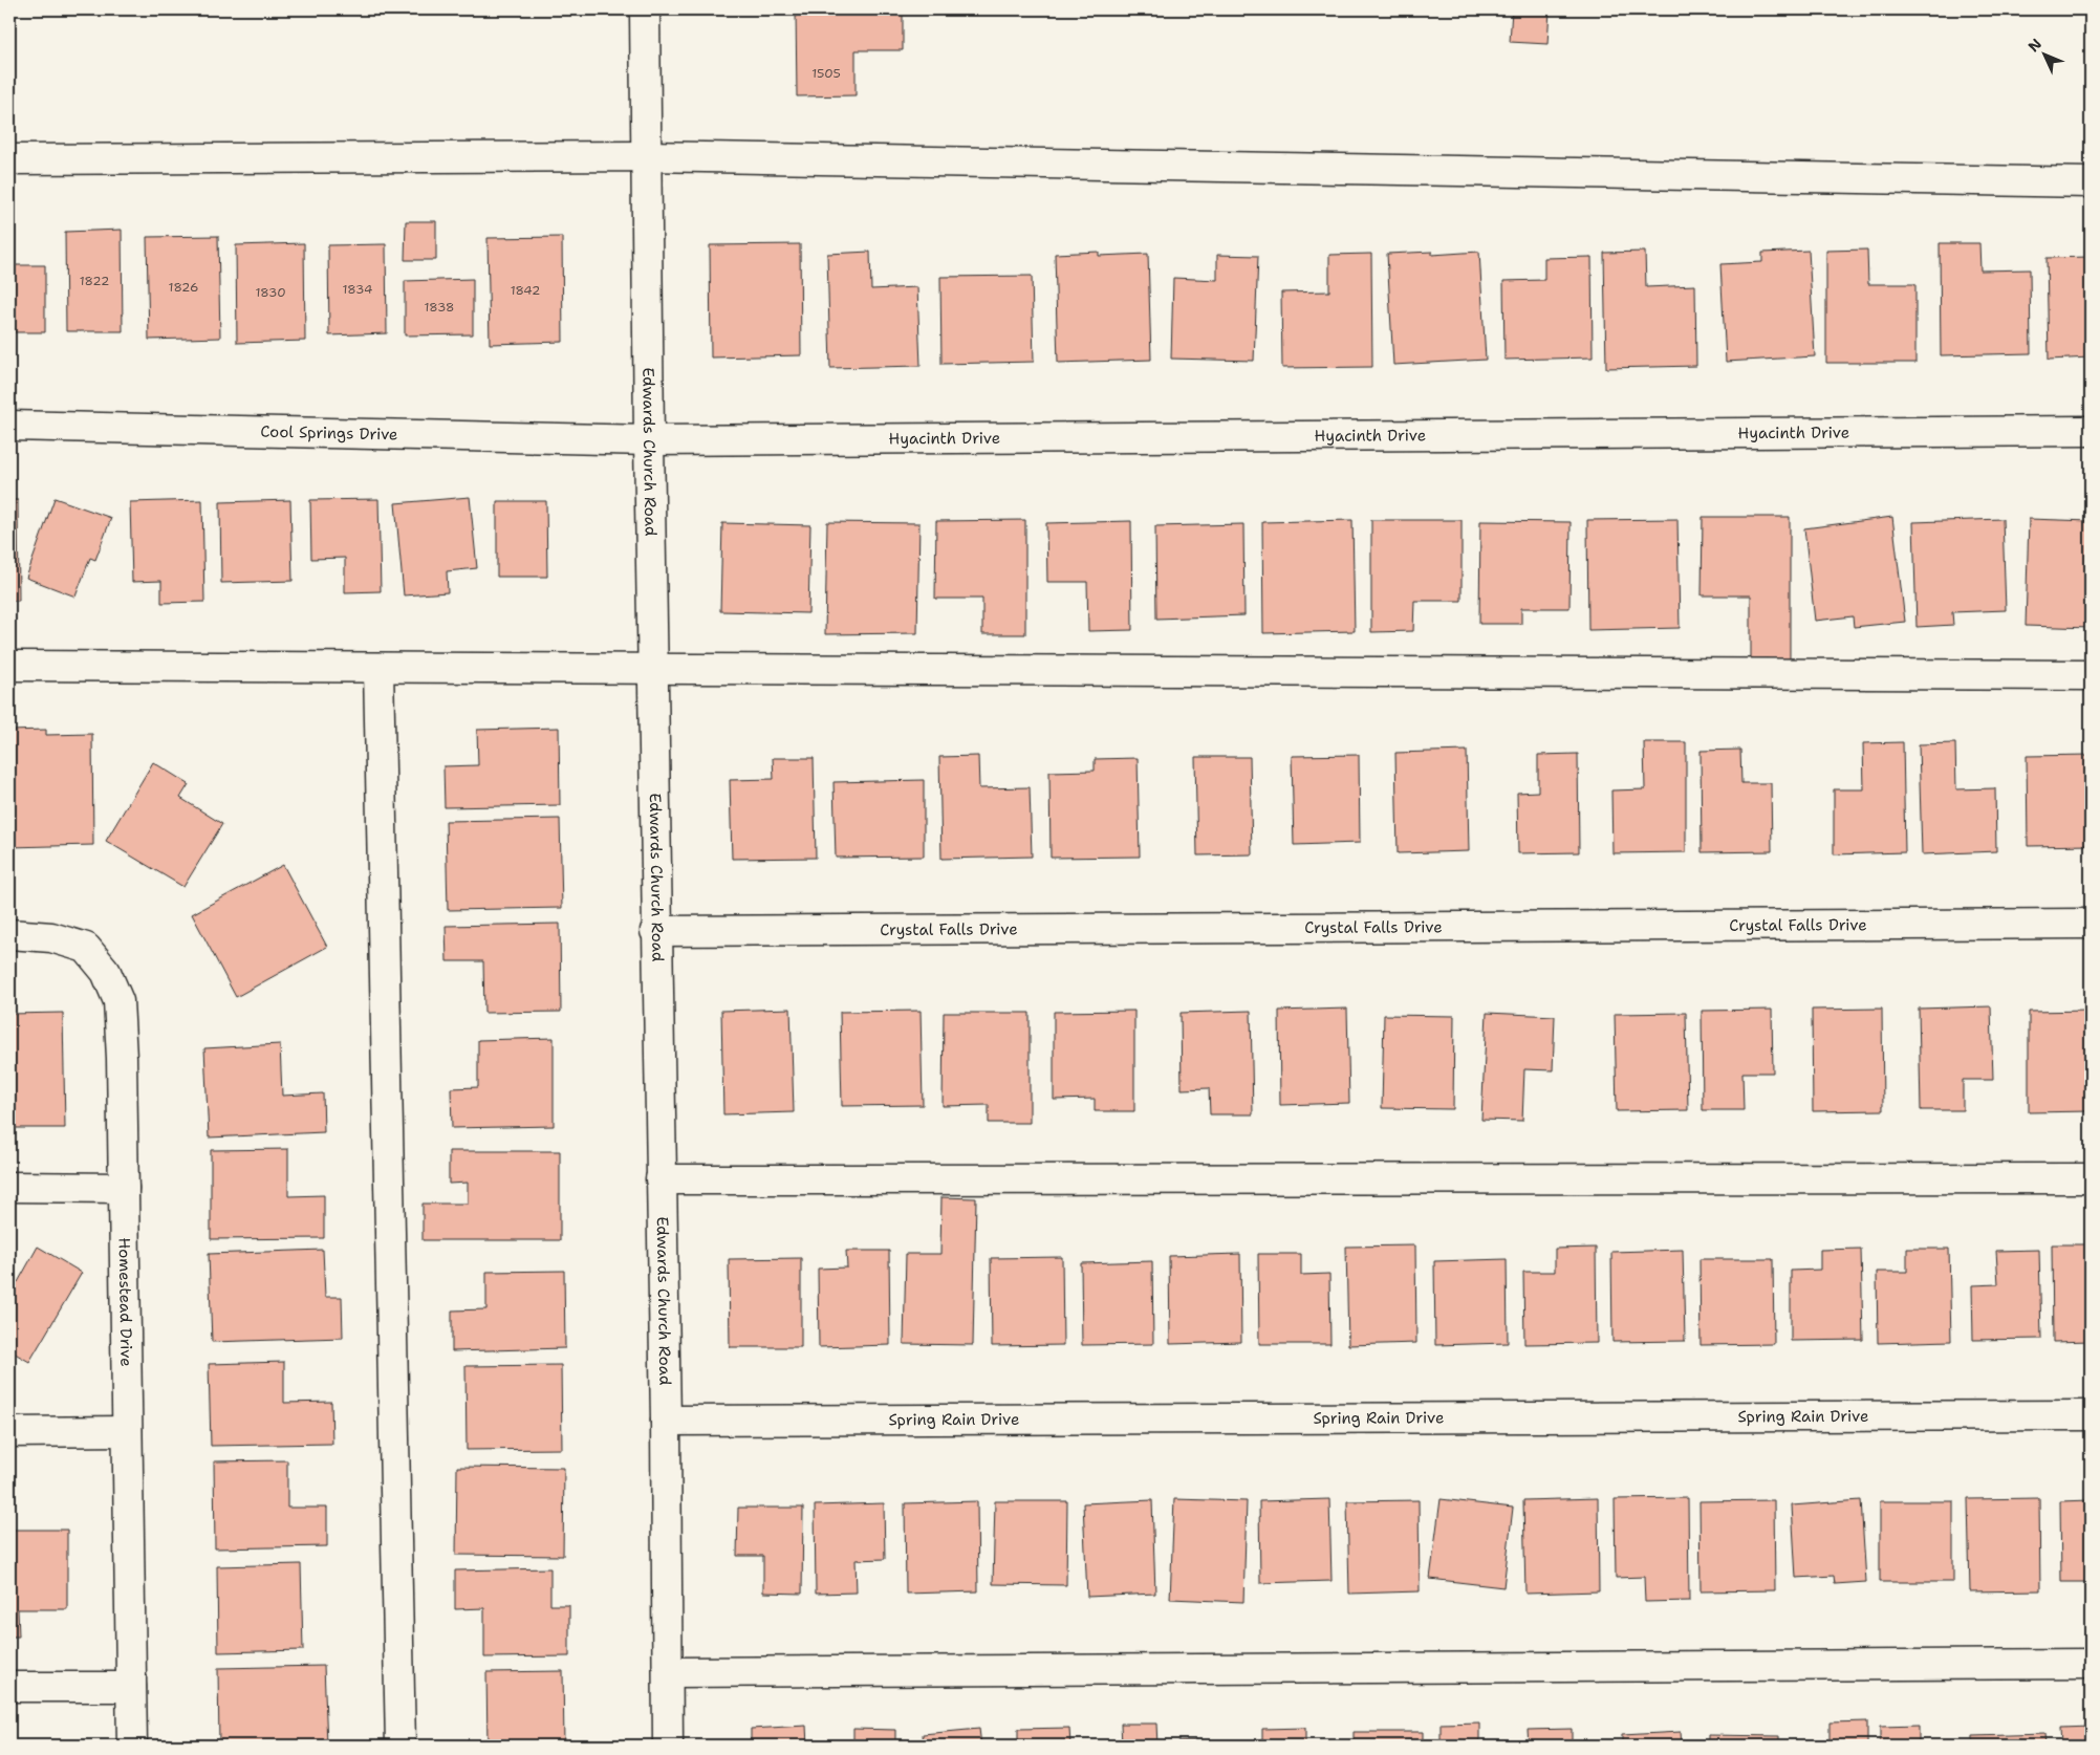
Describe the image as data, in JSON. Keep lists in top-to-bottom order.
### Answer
{
  "streets": {
    "street": [
      "Cool Springs Drive",
      "Hyacinth Drive",
      "Edwards Church Road",
      "Crystal Falls Drive",
      "Homestead Drive",
      "Spring Rain Drive"
    ]
  },
  "crossings": [
    ["Cool Springs Drive", "Hyacinth Drive"],
    ["Cool Springs Drive", "Edwards Church Road"],
    ["Hyacinth Drive", "Edwards Church Road"],
    ["Edwards Church Road", "Crystal Falls Drive"],
    ["Edwards Church Road", "Spring Rain Drive"]
  ],
  "house_numbers": [
    "1505",
    "1822",
    "1826",
    "1834",
    "1842",
    "1830",
    "1838"
  ],
  "north": "top left"
}
